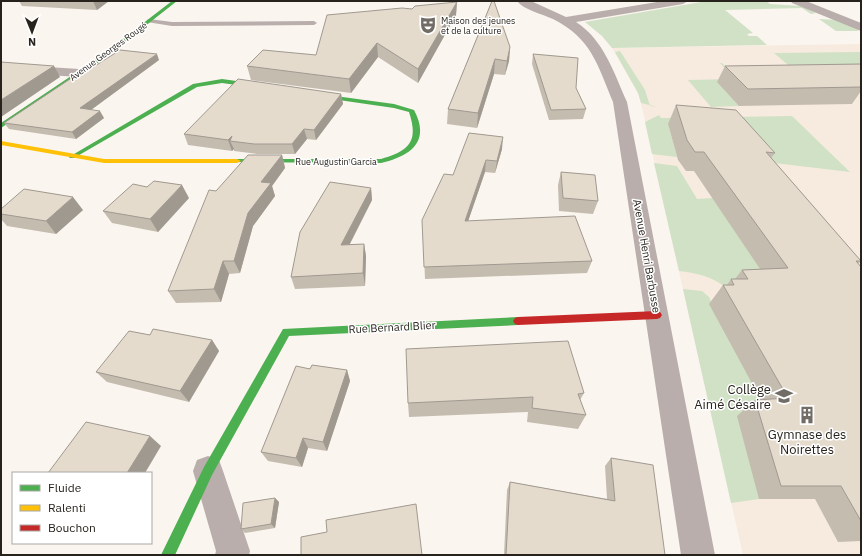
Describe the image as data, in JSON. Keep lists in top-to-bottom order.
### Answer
{
  "streets": {
    "street": [
      "Avenue Georges Rougé",
      "Rue Augustin Garcia",
      "Avenue Henri Barbusse",
      "Rue Bernard Blier"
    ]
  },
  "crossings": [
    ["Avenue Henri Barbusse", "Rue Bernard Blier"]
  ],
  "places": {
    "theatre": ["Maison des jeunes et de la culture"],
    "school or university": ["Collège Aimé Césaire"],
    "building": ["Gymnase des Noirettes"]
  },
  "legend": ["Fluide", "Ralenti", "Bouchon"],
  "north": "bottom"
}
